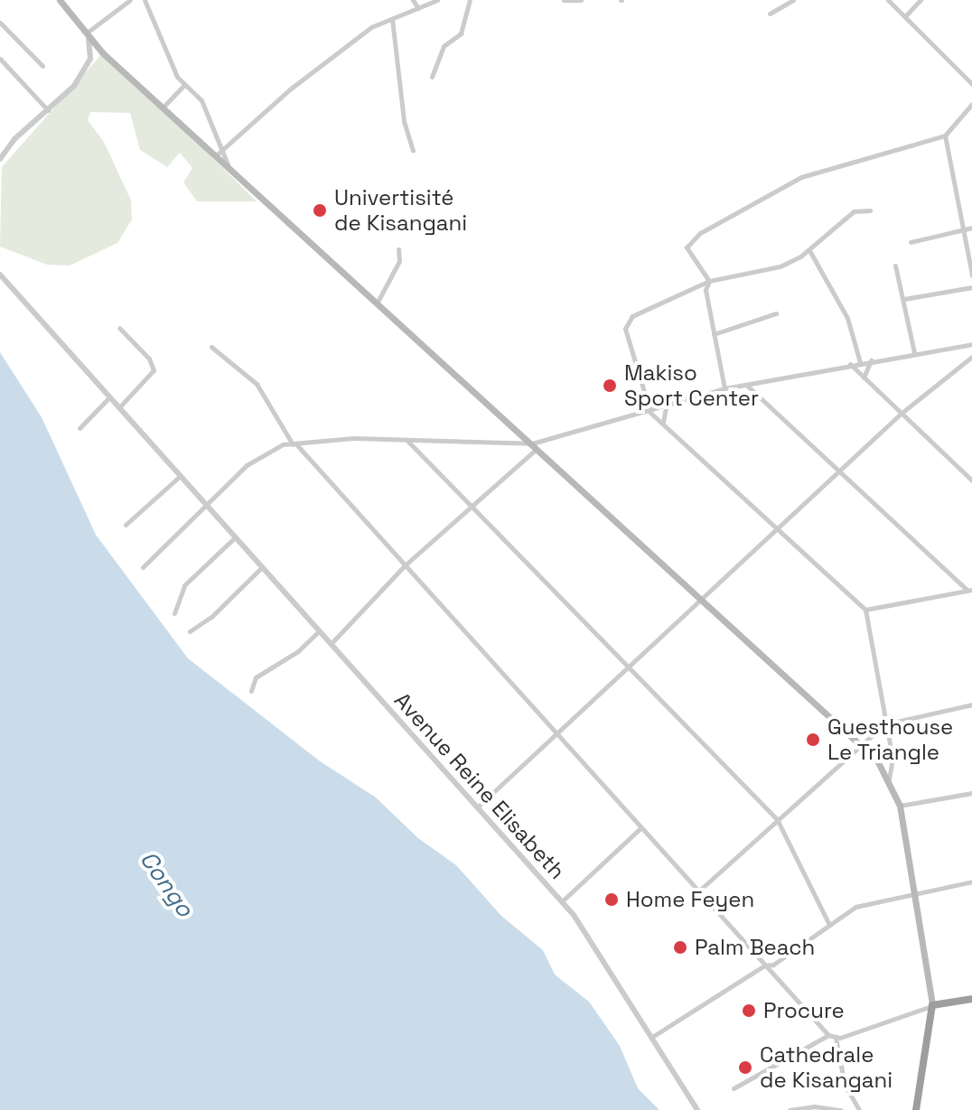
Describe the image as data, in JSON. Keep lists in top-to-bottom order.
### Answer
{
  "streets": {
    "street": ["Avenue Reine Elisabeth"]
  },
  "water": ["Congo"],
  "places": [
    "Univertisité de Kisangani",
    "Makiso Sport Center",
    "Guesthouse Le Triangle",
    "Home Feyen",
    "Palm Beach",
    "Procure",
    "Cathedrale de Kisangani"
  ]
}
